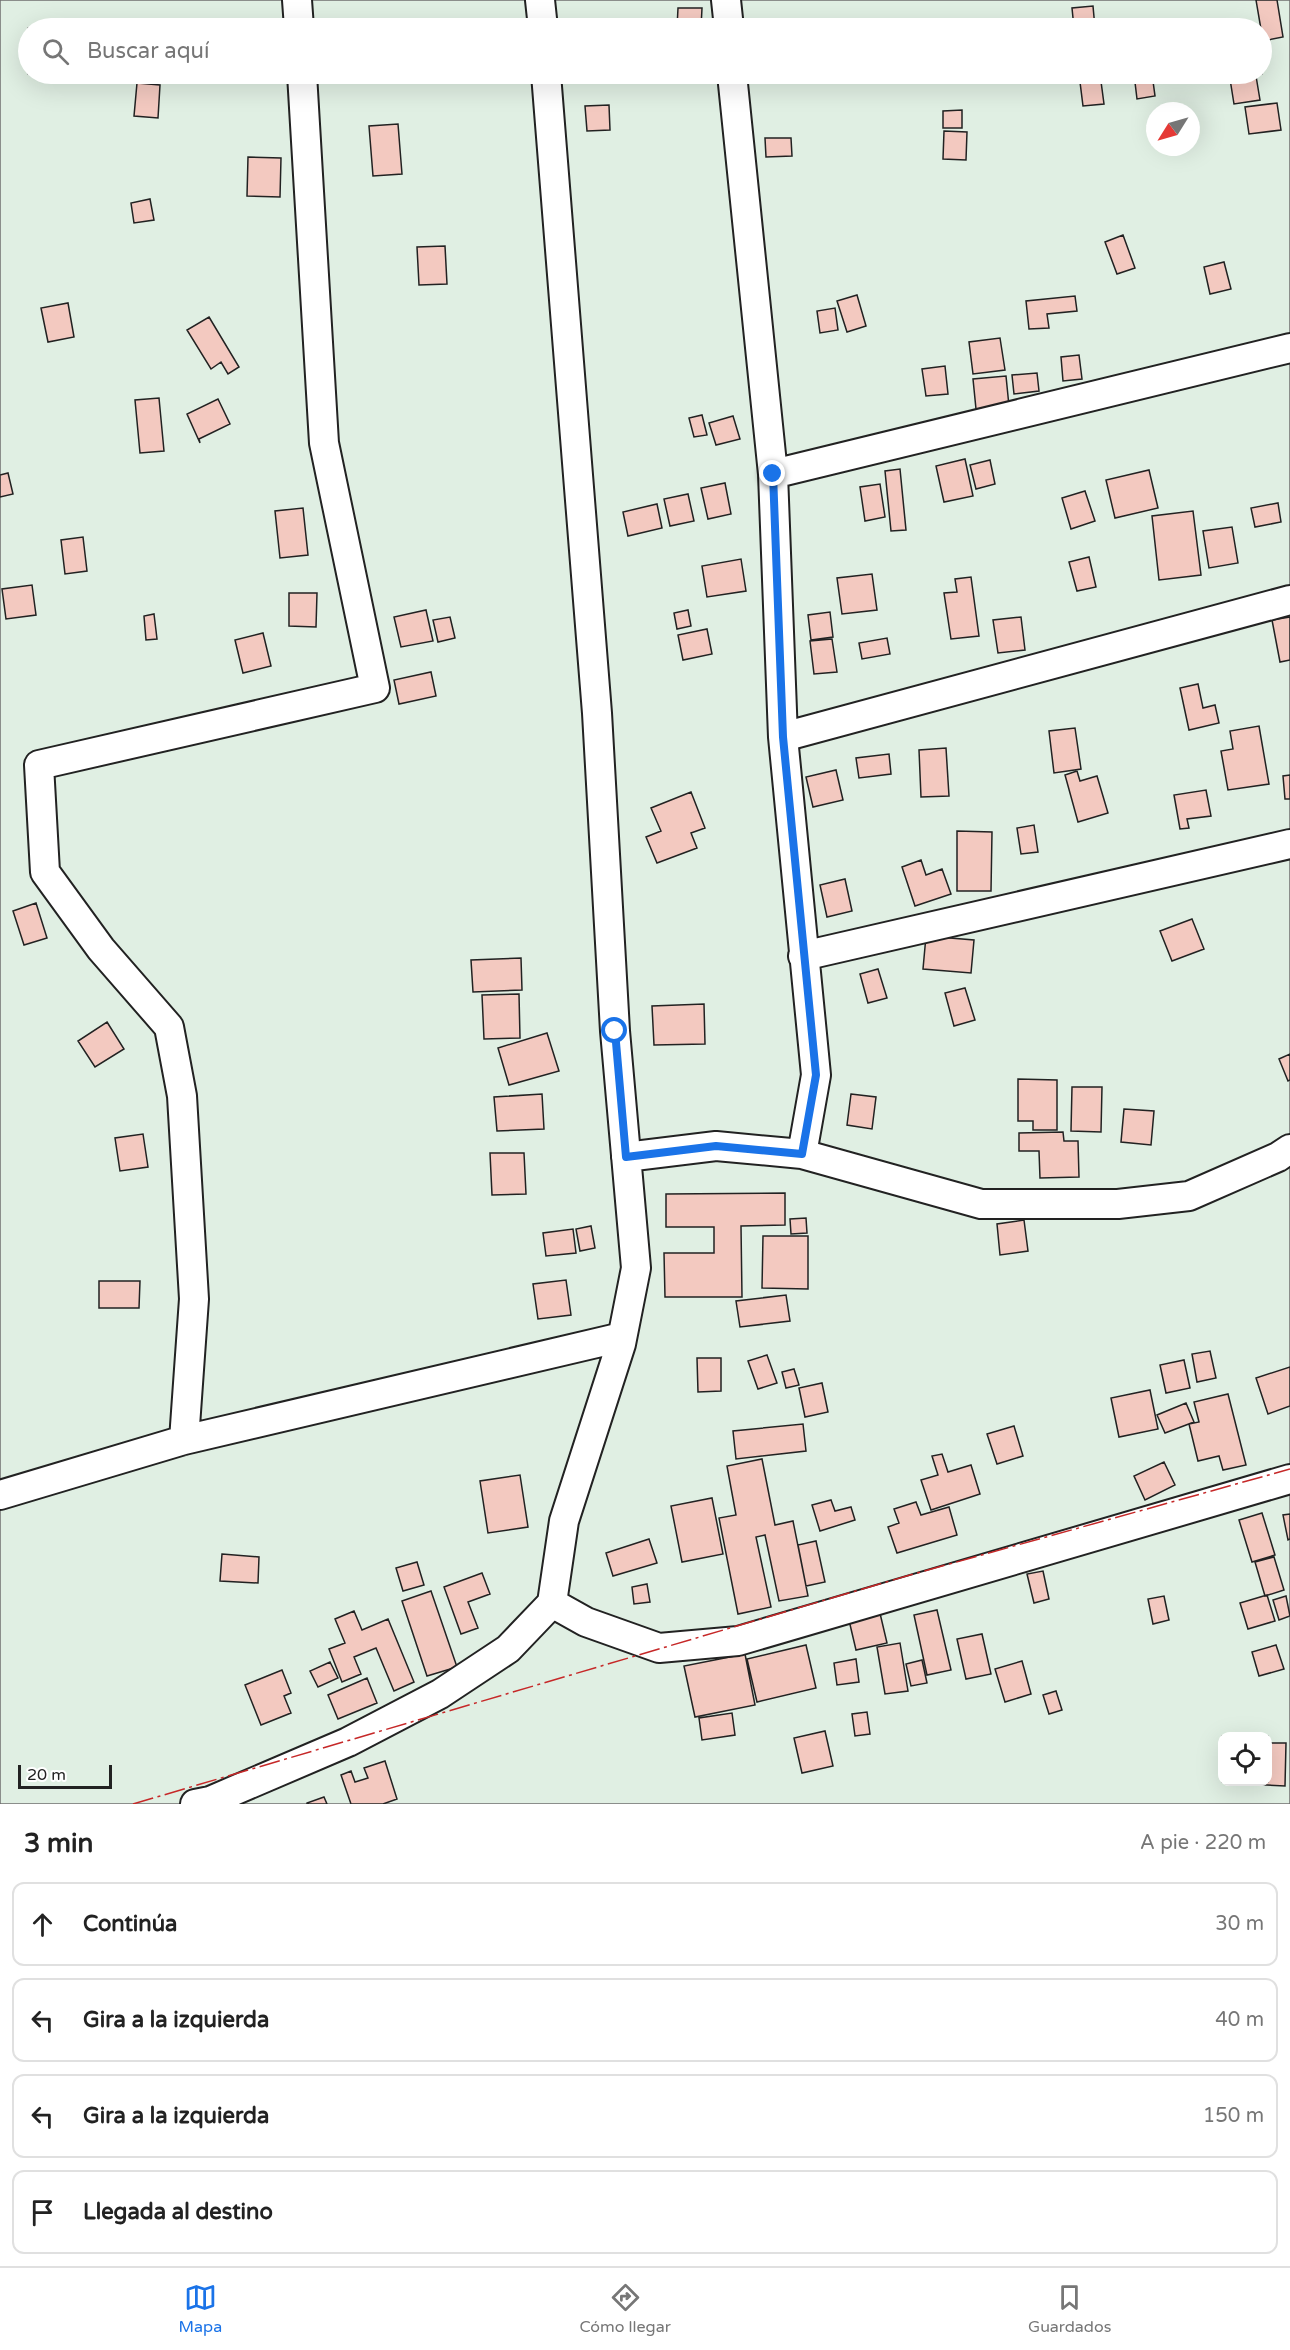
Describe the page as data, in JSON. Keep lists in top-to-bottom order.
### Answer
{
  "scale_bar": "20 m",
  "north": "bottom left",
  "page": {
    "search": "Buscar aquí",
    "scale": "20 m",
    "heading": ["3 min", "A pie · 220 m"],
    "list": [
      ["Continúa", "30 m"],
      ["Gira a la izquierda", "40 m"],
      ["Gira a la izquierda", "150 m"],
      "Llegada al destino"
    ],
    "nav": ["Mapa", "Cómo llegar", "Guardados"]
  }
}
